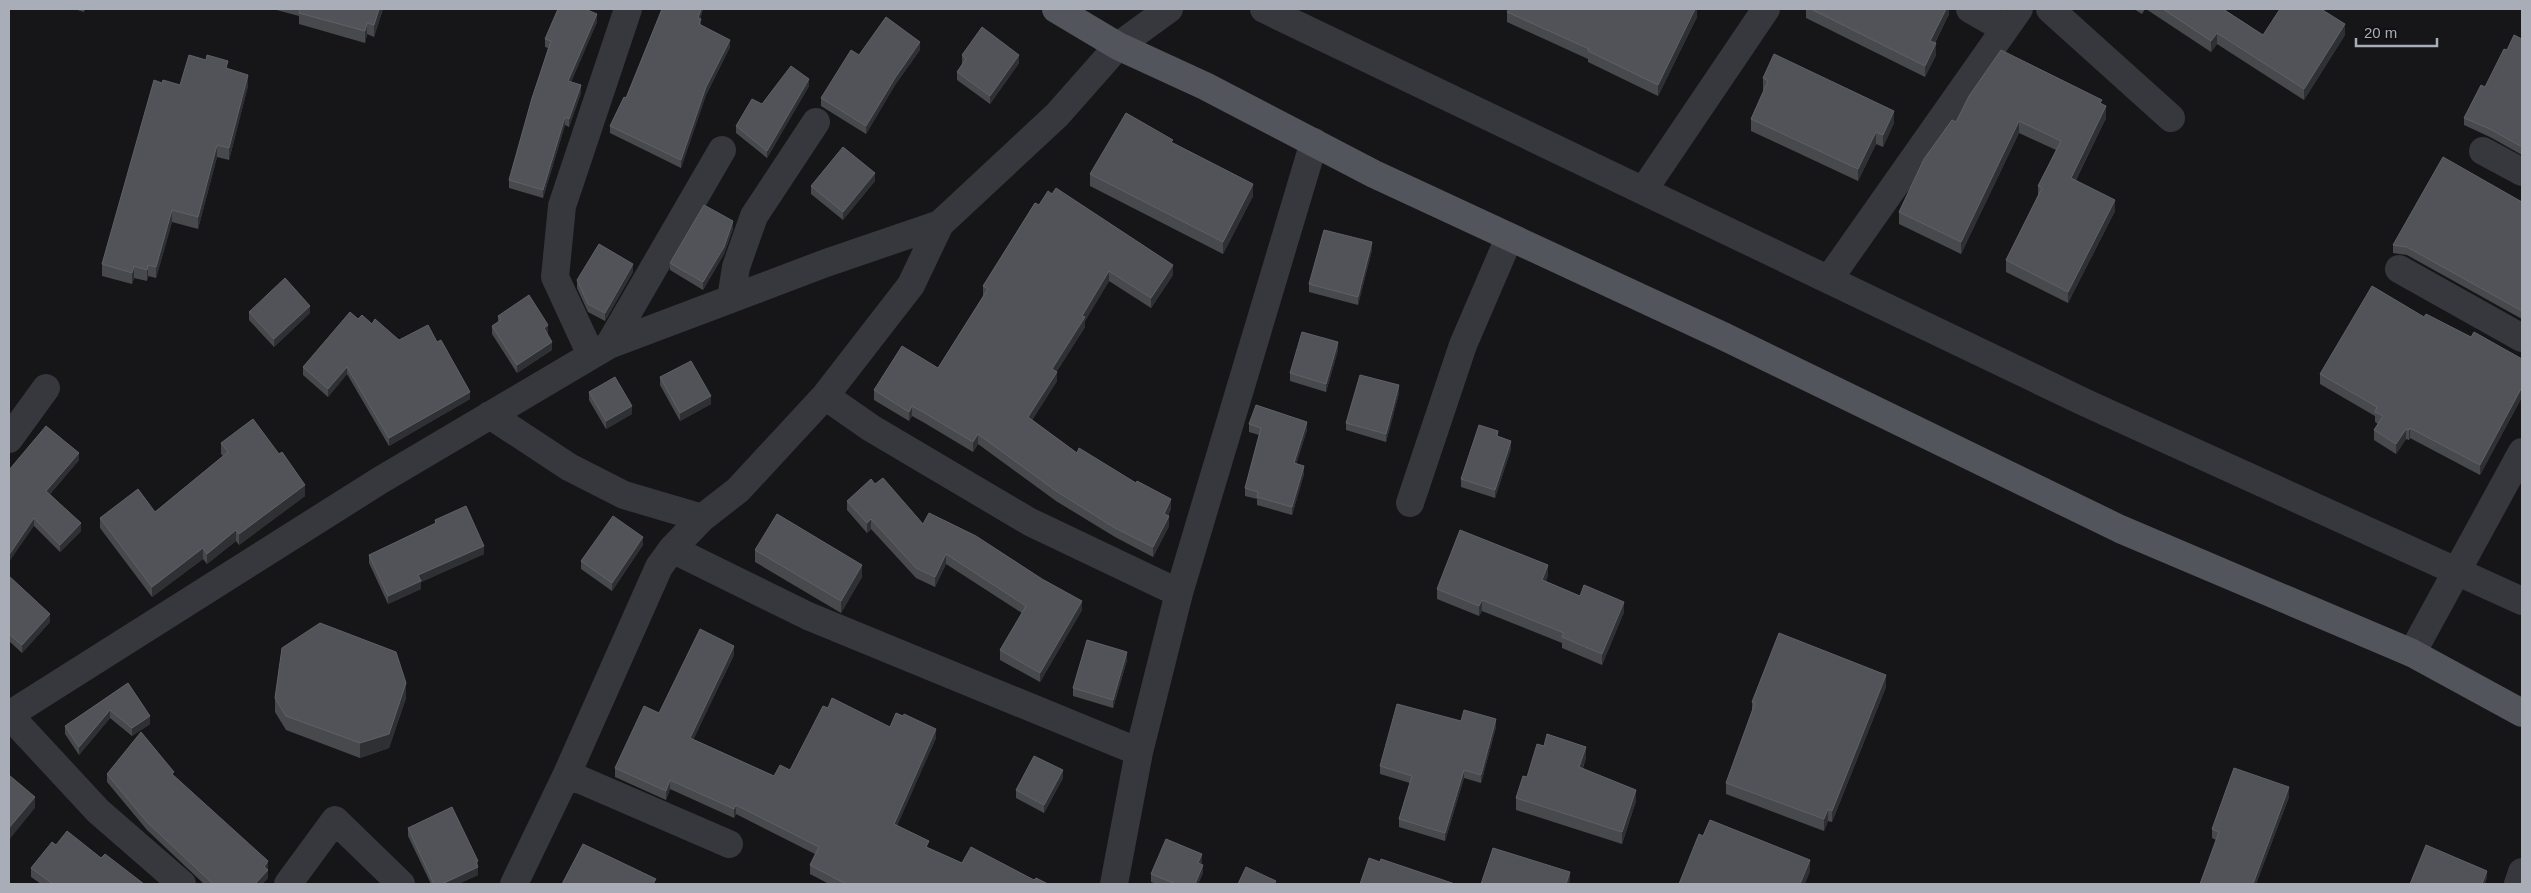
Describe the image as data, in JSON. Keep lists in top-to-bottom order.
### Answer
{
  "scale_bar": "20 m"
}
